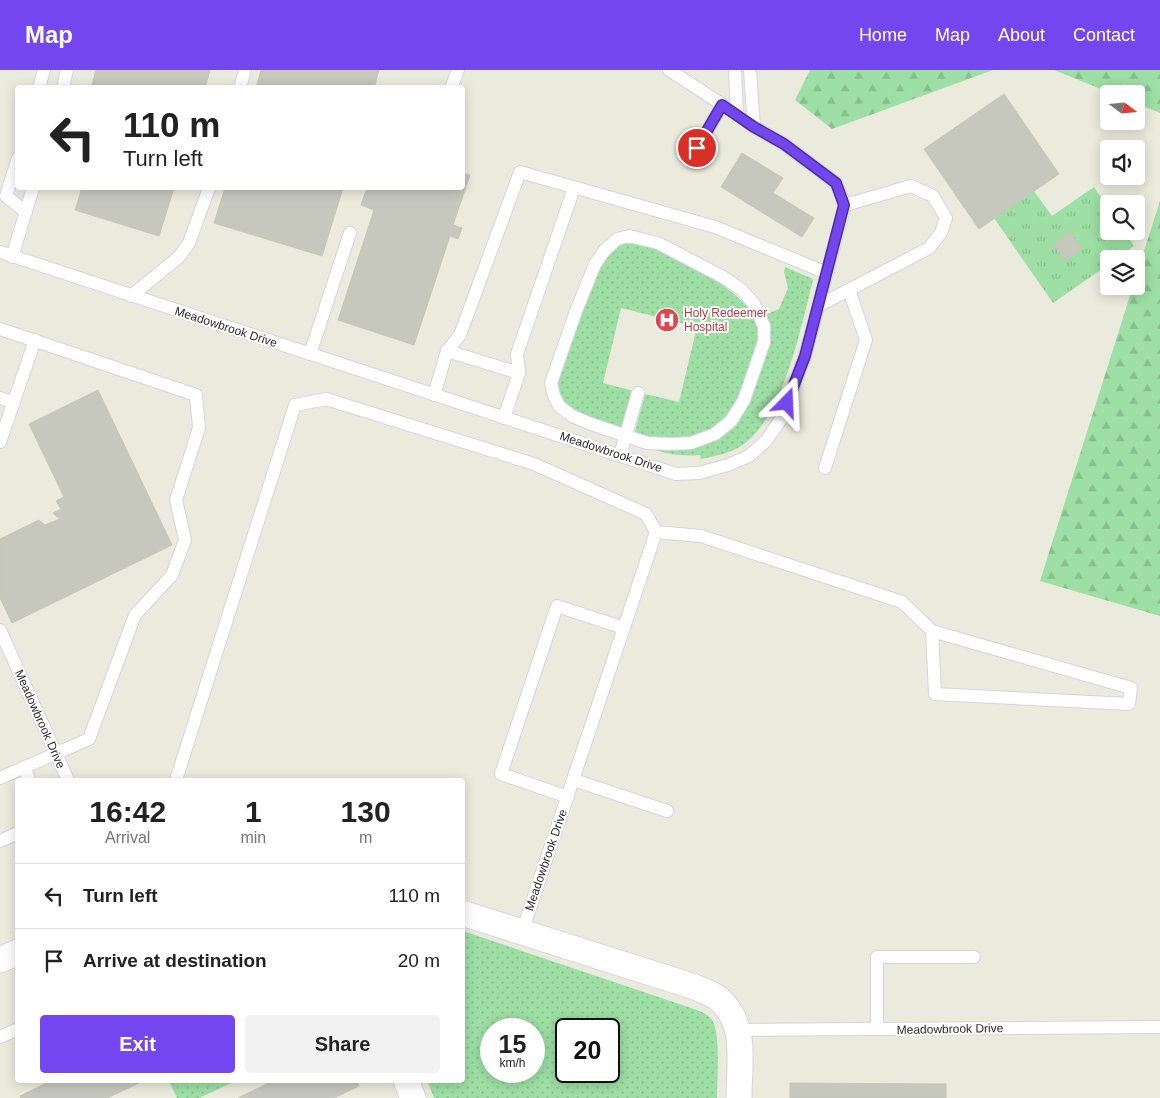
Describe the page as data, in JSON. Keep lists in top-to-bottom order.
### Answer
{
  "streets": {
    "lane": ["Meadowbrook Drive"]
  },
  "places": {
    "hospital": ["Holy Redeemer Hospital"]
  },
  "north": "right",
  "page": {
    "header": "Map",
    "nav": [
      "Home",
      "Map",
      "About",
      "Contact"
    ],
    "turn": ["110 m", "Turn left"],
    "eta": [
      "16:42",
      "Arrival",
      "1",
      "min",
      "130",
      "m"
    ],
    "list": [
      {
        "name": "Turn left",
        "value": "110 m"
      },
      {
        "name": "Arrive at destination",
        "value": "20 m"
      }
    ],
    "buttons": ["Exit", "Share"],
    "speed": "15 km/h",
    "limit": "20"
  }
}
